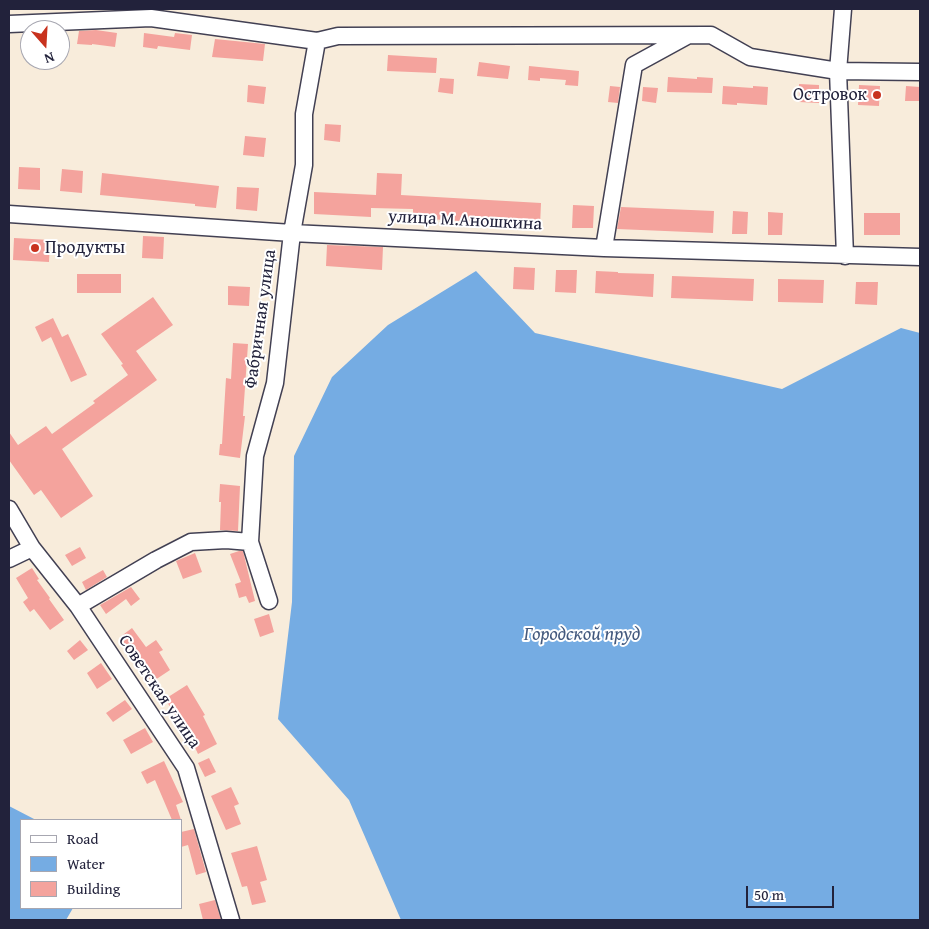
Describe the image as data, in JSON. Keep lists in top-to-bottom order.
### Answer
{
  "streets": {
    "street": ["улица М.Аношкина", "Фабричная улица", "Советская улица"]
  },
  "crossings": [
    ["улица М.Аношкина", "Фабричная улица"]
  ],
  "water": ["Городской пруд"],
  "places": ["Островок", "Продукты"],
  "legend": ["Road", "Water", "Building"],
  "scale_bar": "50 m",
  "north": "bottom"
}
